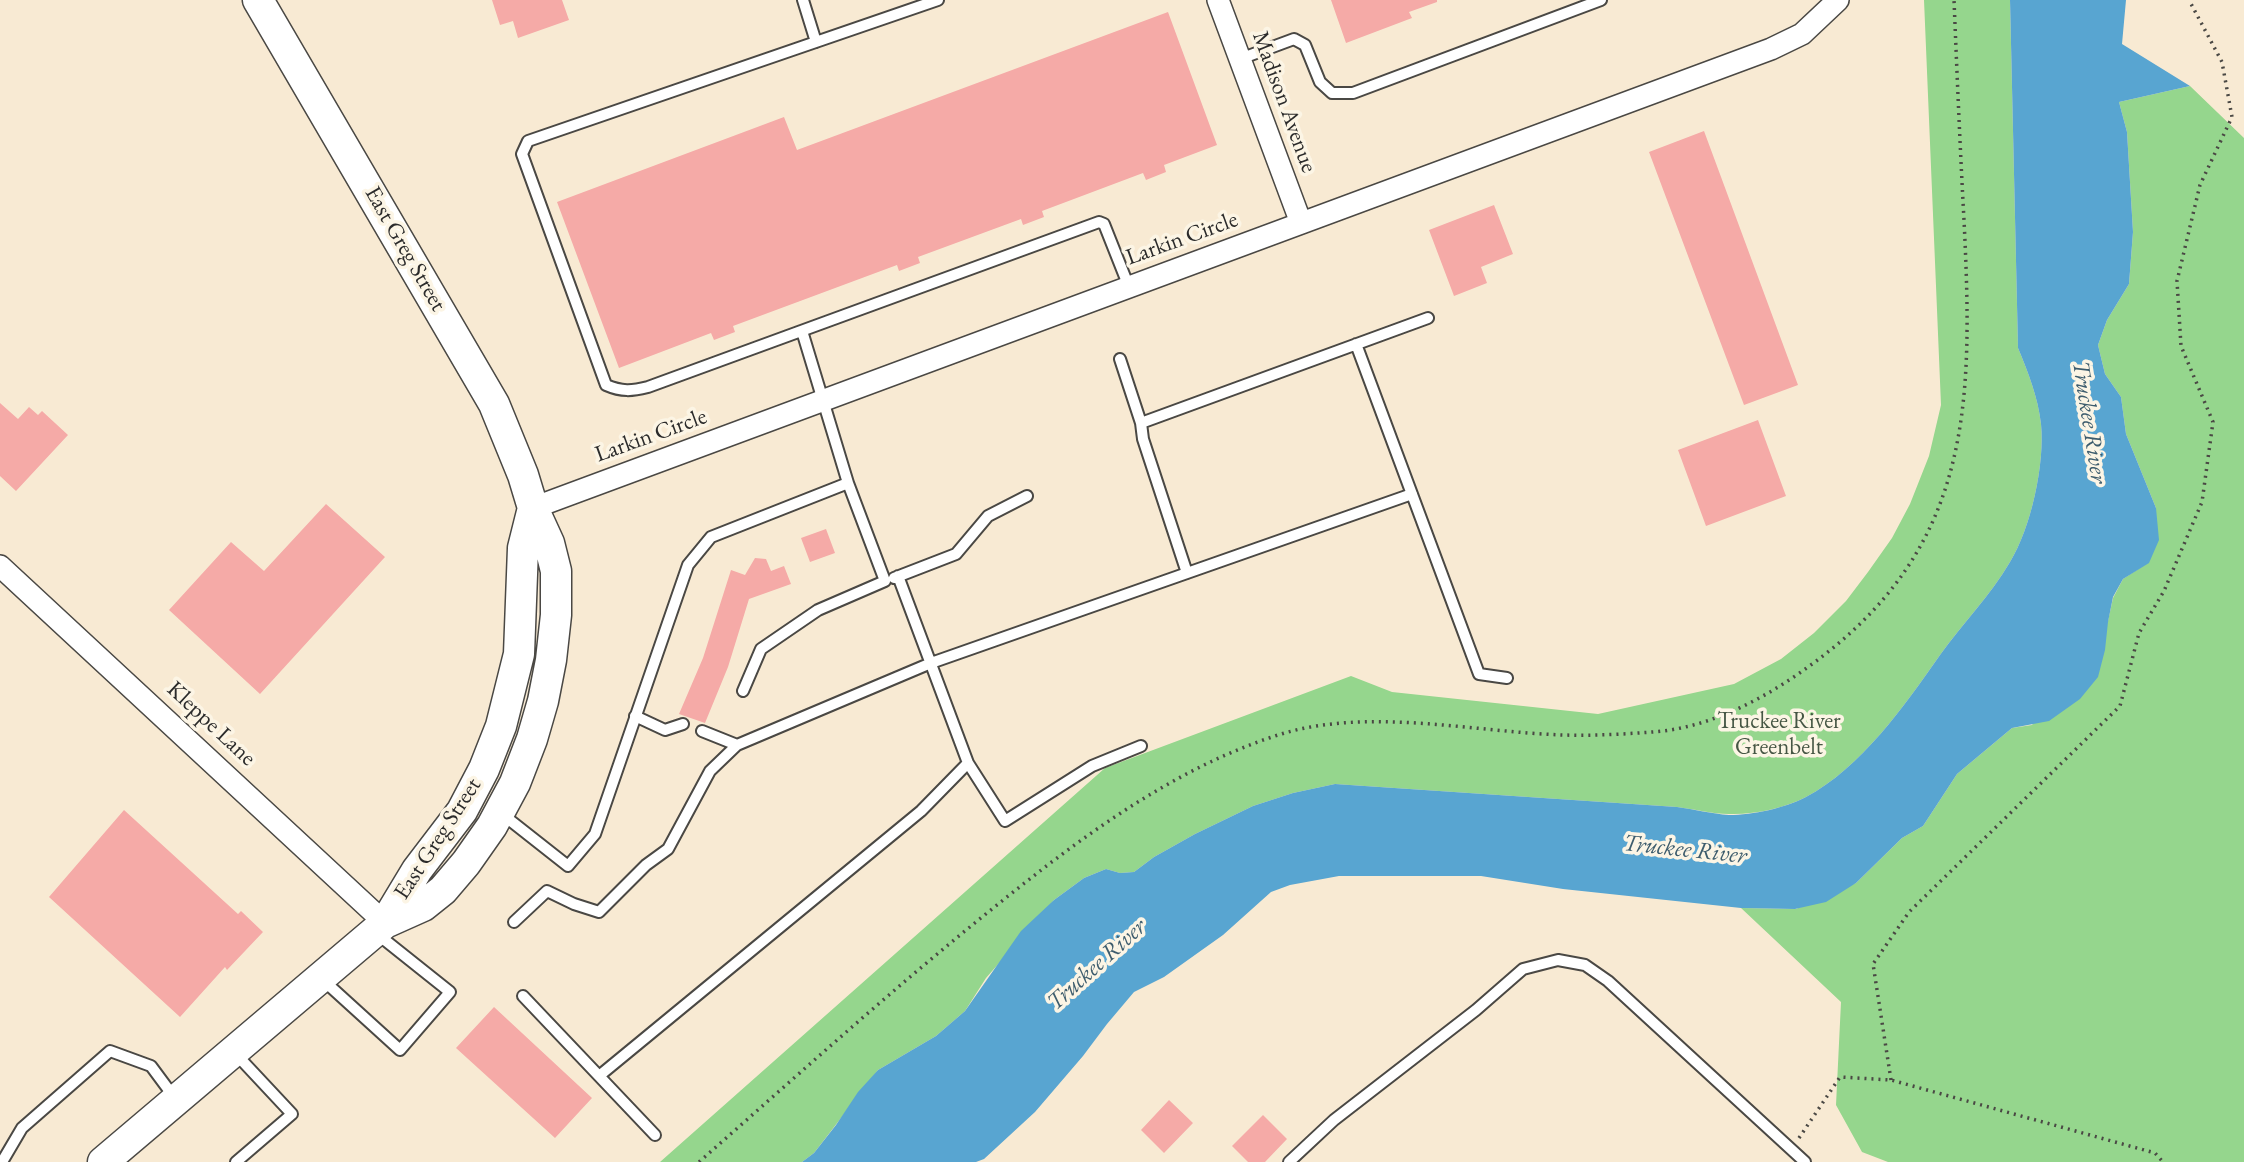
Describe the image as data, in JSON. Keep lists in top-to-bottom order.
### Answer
{
  "streets": {
    "main road": ["East Greg Street"],
    "street": ["Madison Avenue", "Larkin Circle", "Kleppe Lane"]
  },
  "crossings": [
    ["Madison Avenue", "Larkin Circle"],
    ["Larkin Circle", "East Greg Street"],
    ["East Greg Street", "Kleppe Lane"]
  ],
  "water": ["Truckee River"],
  "parks": ["Truckee River Greenbelt"]
}
